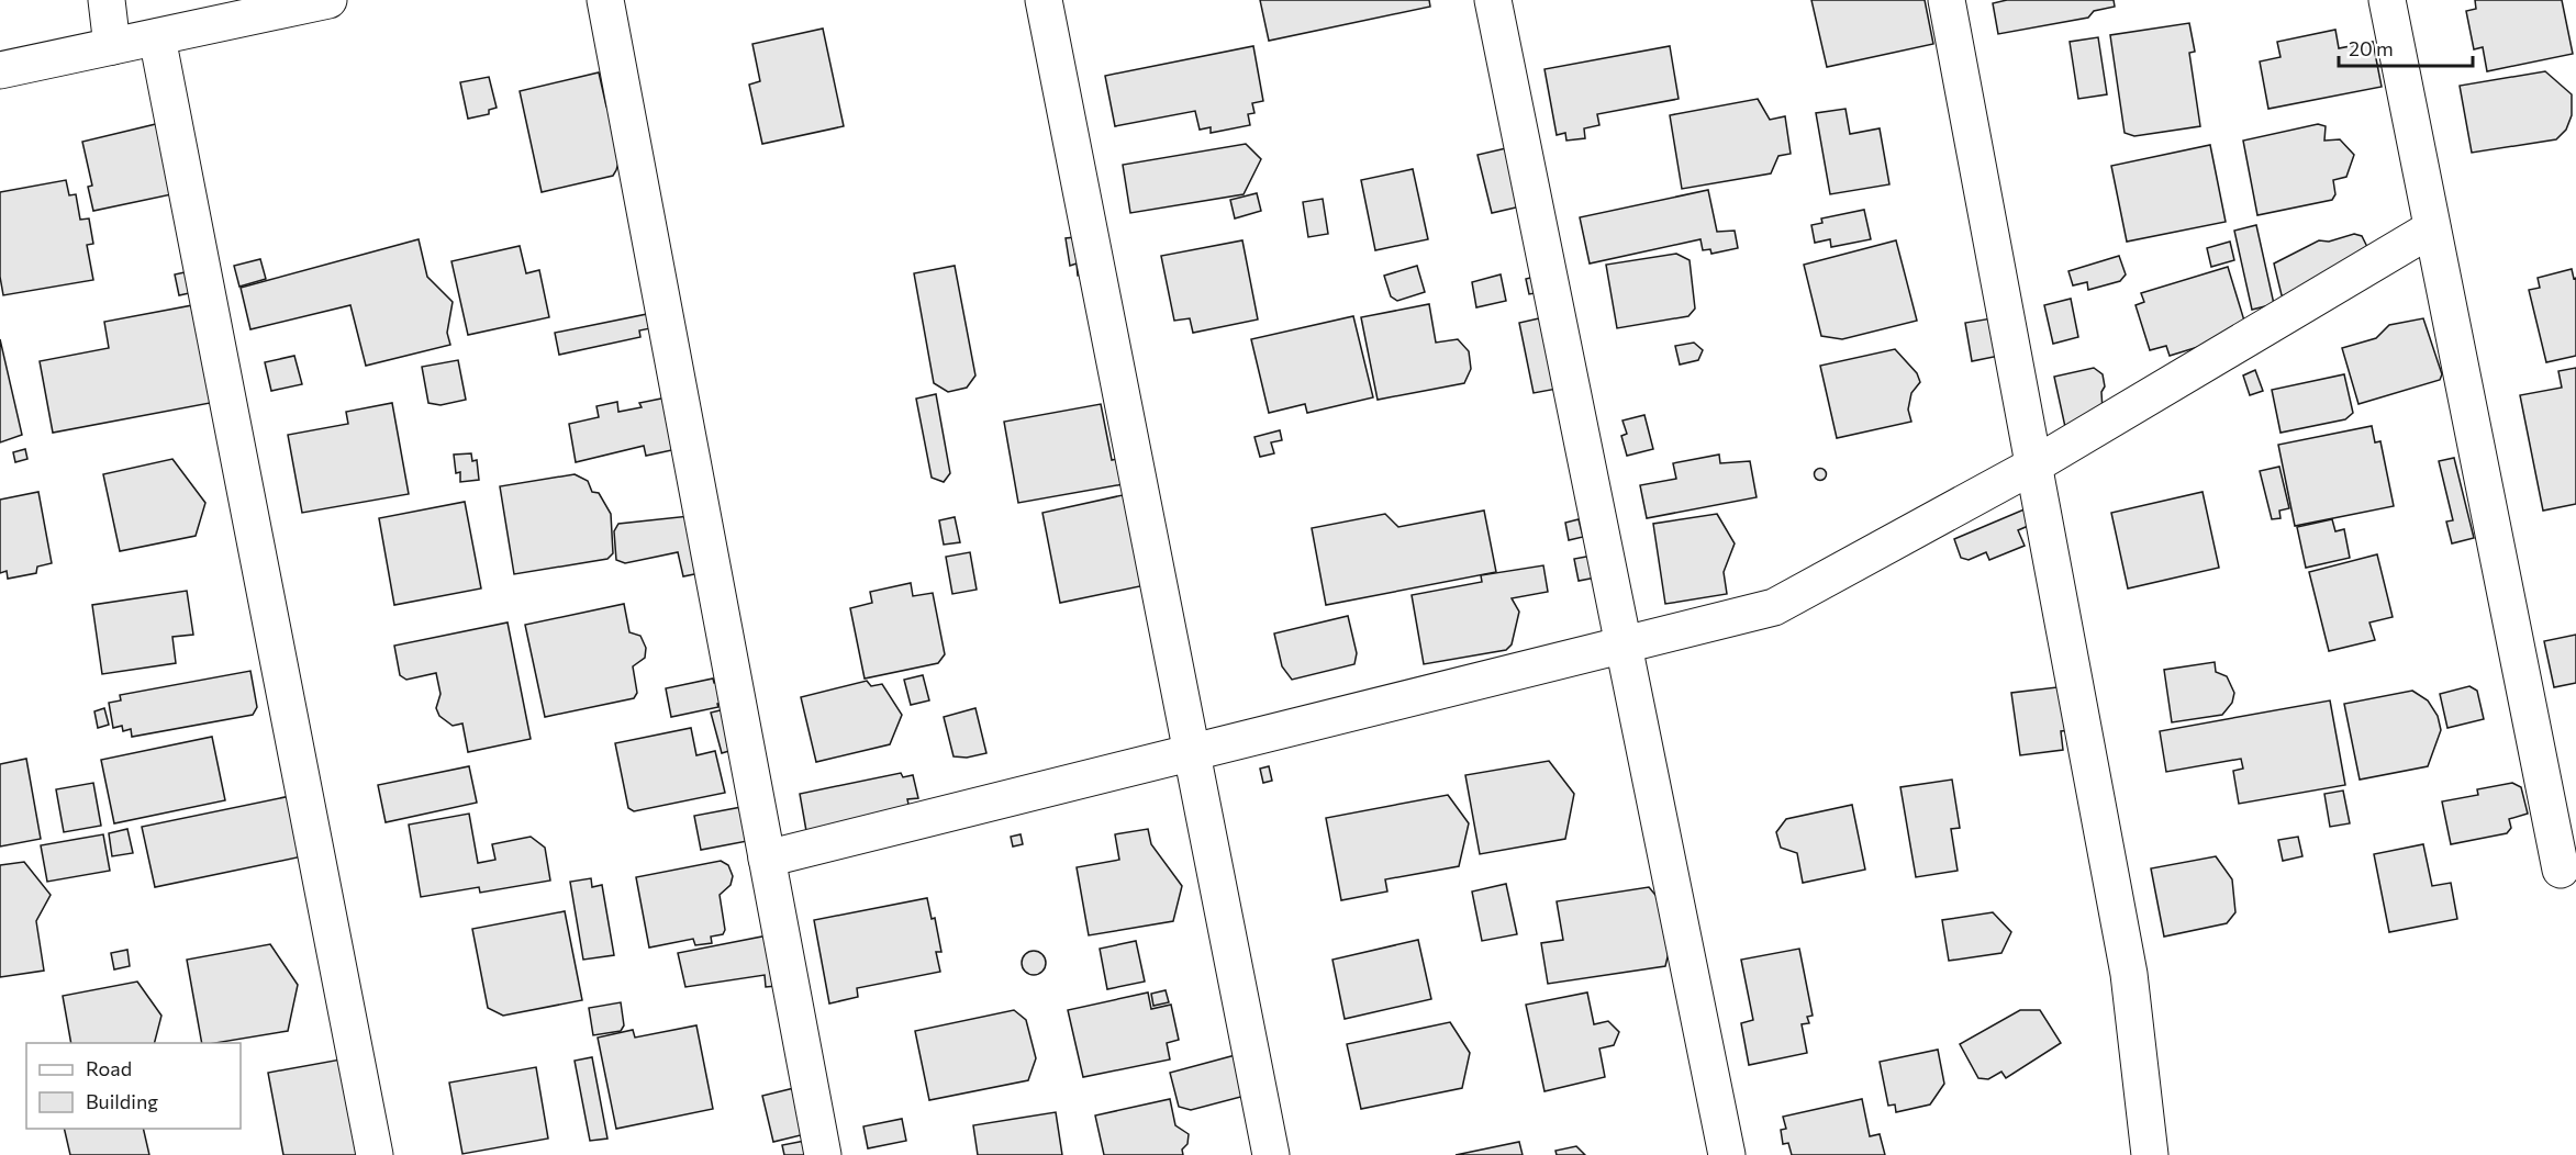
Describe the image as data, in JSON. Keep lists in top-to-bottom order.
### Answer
{
  "legend": ["Road", "Building"],
  "scale_bar": "20 m"
}
